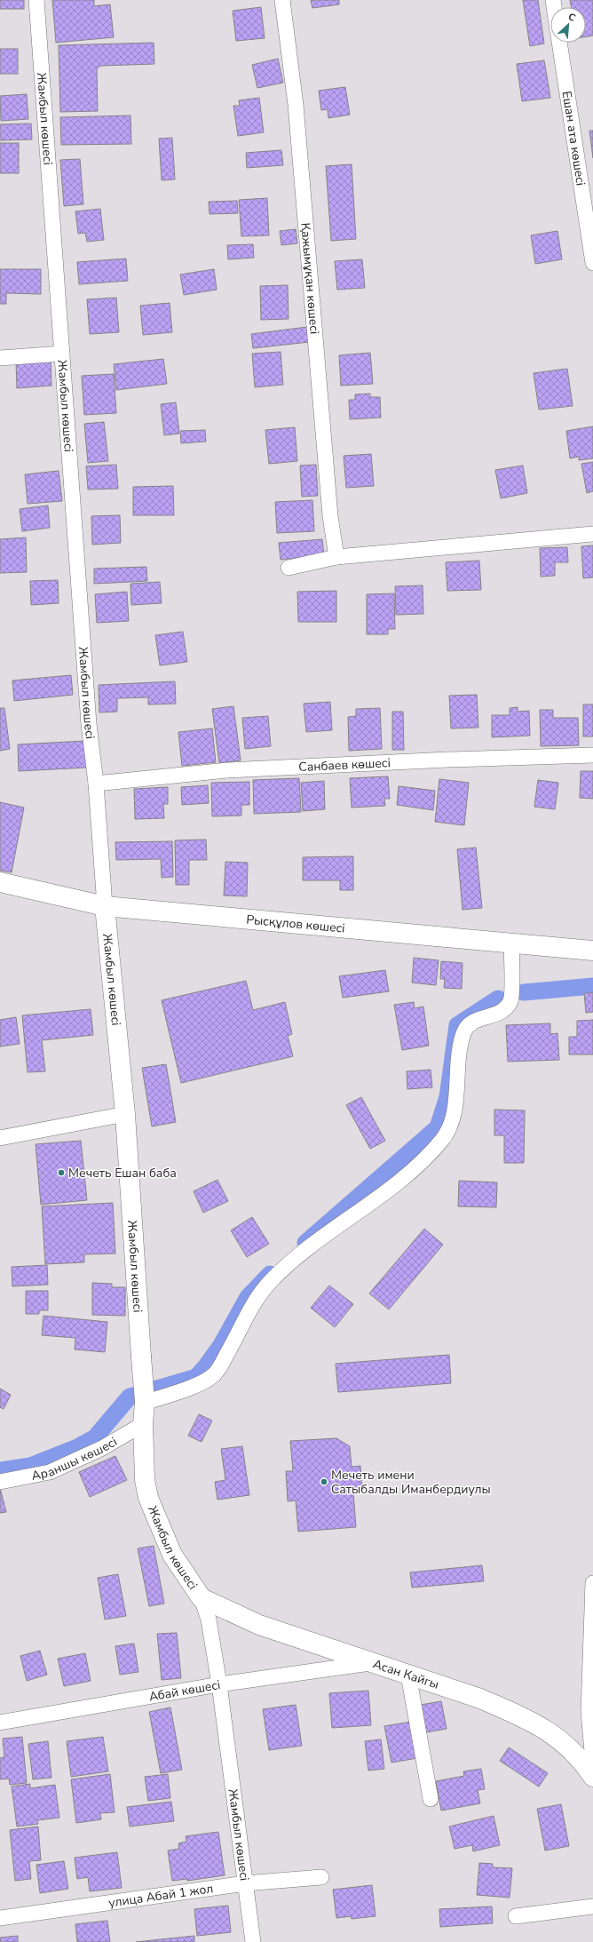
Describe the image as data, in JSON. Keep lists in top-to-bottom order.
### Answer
{
  "streets": {
    "main road": ["Жамбыл көшесі", "Рысқұлов көшесі", "Асан Кайгы"],
    "street": [
      "Ешан ата көшесі",
      "Қажымұқан көшесі",
      "Санбаев көшесі",
      "Араншы көшесі",
      "Абай көшесі",
      "улица Абай 1 жол"
    ]
  },
  "crossings": [
    ["Жамбыл көшесі", "Санбаев көшесі"],
    ["Жамбыл көшесі", "Рысқұлов көшесі"],
    ["Жамбыл көшесі", "Араншы көшесі"],
    ["Жамбыл көшесі", "Асан Кайгы"],
    ["Жамбыл көшесі", "Абай көшесі"],
    ["Жамбыл көшесі", "улица Абай 1 жол"],
    ["Асан Кайгы", "Абай көшесі"]
  ],
  "places": ["Мечеть Ешан баба", "Мечеть имени Сатыбалды Иманбердиулы"],
  "north": "top right"
}
